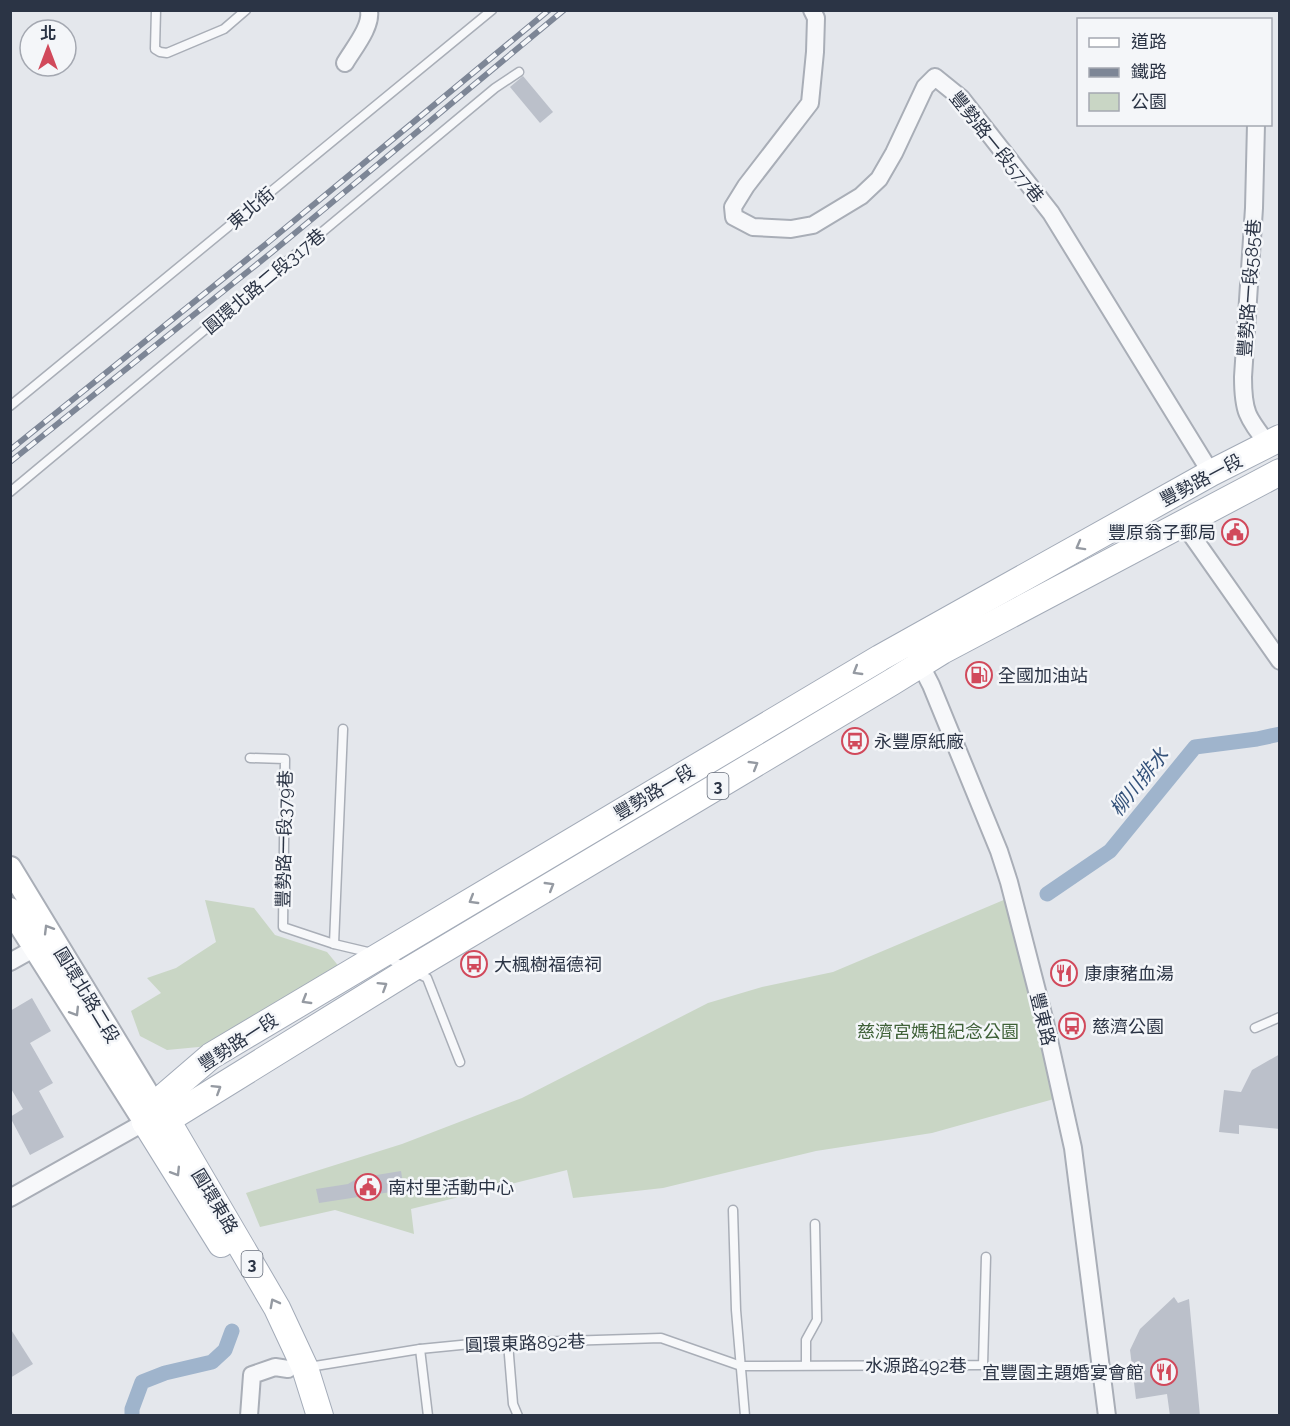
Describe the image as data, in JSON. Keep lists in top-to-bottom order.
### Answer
{
  "streets": {
    "main road": ["豐勢路一段", "3", "圓環東路"],
    "street": [
      "豐勢路一段577巷",
      "豐勢路一段585巷",
      "圓環北路二段",
      "豐東路"
    ],
    "lane": [
      "東北街",
      "圓環北路二段317巷",
      "豐勢路一段379巷",
      "圓環東路892巷",
      "水源路492巷"
    ]
  },
  "crossings": [
    ["豐勢路一段577巷", "豐勢路一段"],
    ["豐勢路一段585巷", "豐勢路一段"],
    ["豐勢路一段", "豐勢路一段379巷"],
    ["豐勢路一段", "圓環北路二段"],
    ["豐勢路一段", "豐東路"],
    ["豐勢路一段", "圓環東路"],
    ["圓環北路二段", "圓環東路"],
    ["圓環東路", "圓環東路892巷"],
    ["圓環東路892巷", "水源路492巷"]
  ],
  "water": ["柳川排水"],
  "parks": ["慈濟宮媽祖紀念公園"],
  "places": {
    "public building": ["豐原翁子郵局", "南村里活動中心"],
    "fuel station": ["全國加油站"],
    "bus stop": ["永豐原紙廠", "大楓樹福德祠", "慈濟公園"],
    "restaurant": ["康康豬血湯", "宜豐園主題婚宴會館"]
  },
  "legend": ["道路", "鐵路", "公園"],
  "north": "top"
}
